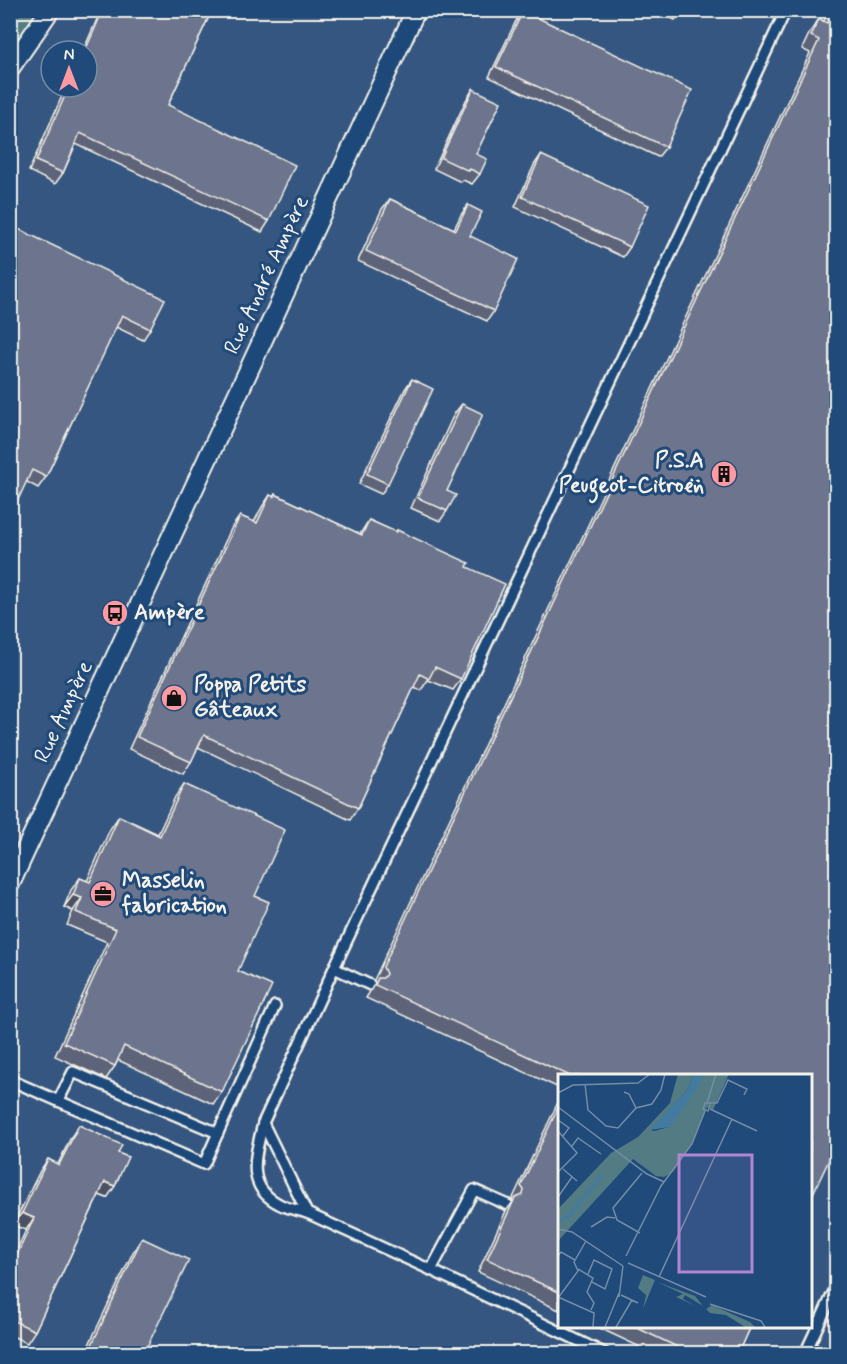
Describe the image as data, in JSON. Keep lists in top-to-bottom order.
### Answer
{
  "streets": {
    "street": ["Rue André Ampère", "Rue Ampère"]
  },
  "crossings": [
    ["Rue André Ampère", "Rue Ampère"]
  ],
  "places": {
    "building": ["P.S.A Peugeot-Citroën"],
    "bus stop": ["Ampère"],
    "shop": ["Poppa Petits Gâteaux"],
    "office": ["Masselin fabrication"]
  },
  "north": "top"
}
